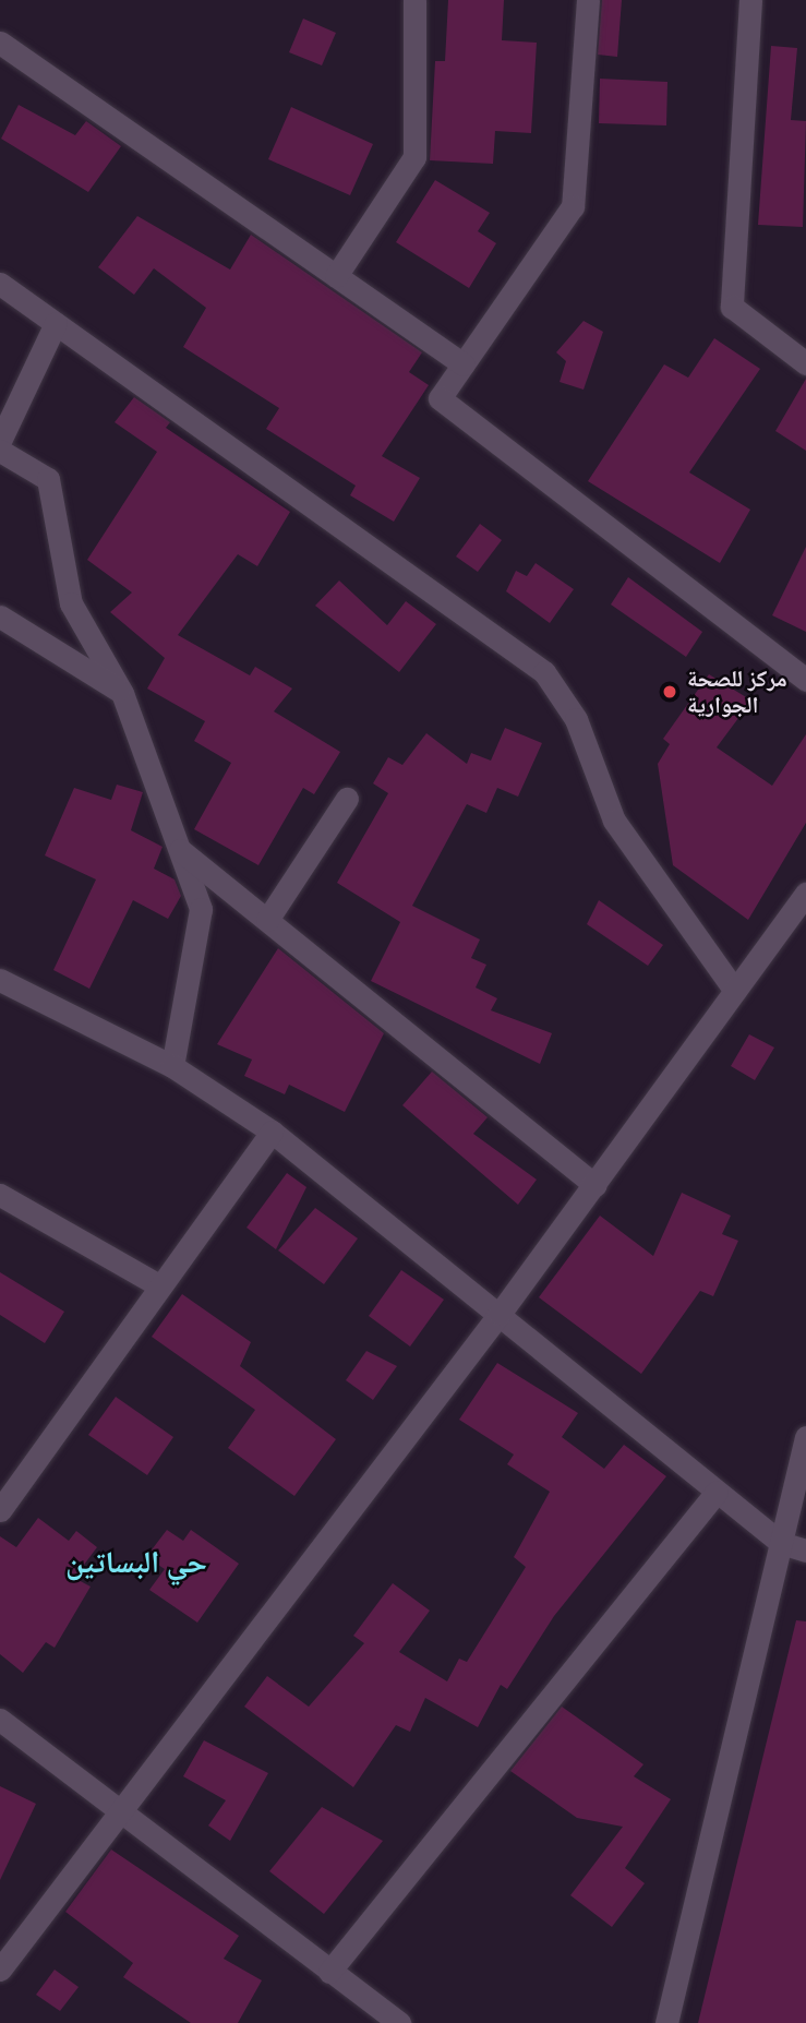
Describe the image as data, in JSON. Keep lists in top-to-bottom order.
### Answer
{
  "districts": ["حي البساتين"],
  "places": ["مركز للصحة الجوارية"]
}
